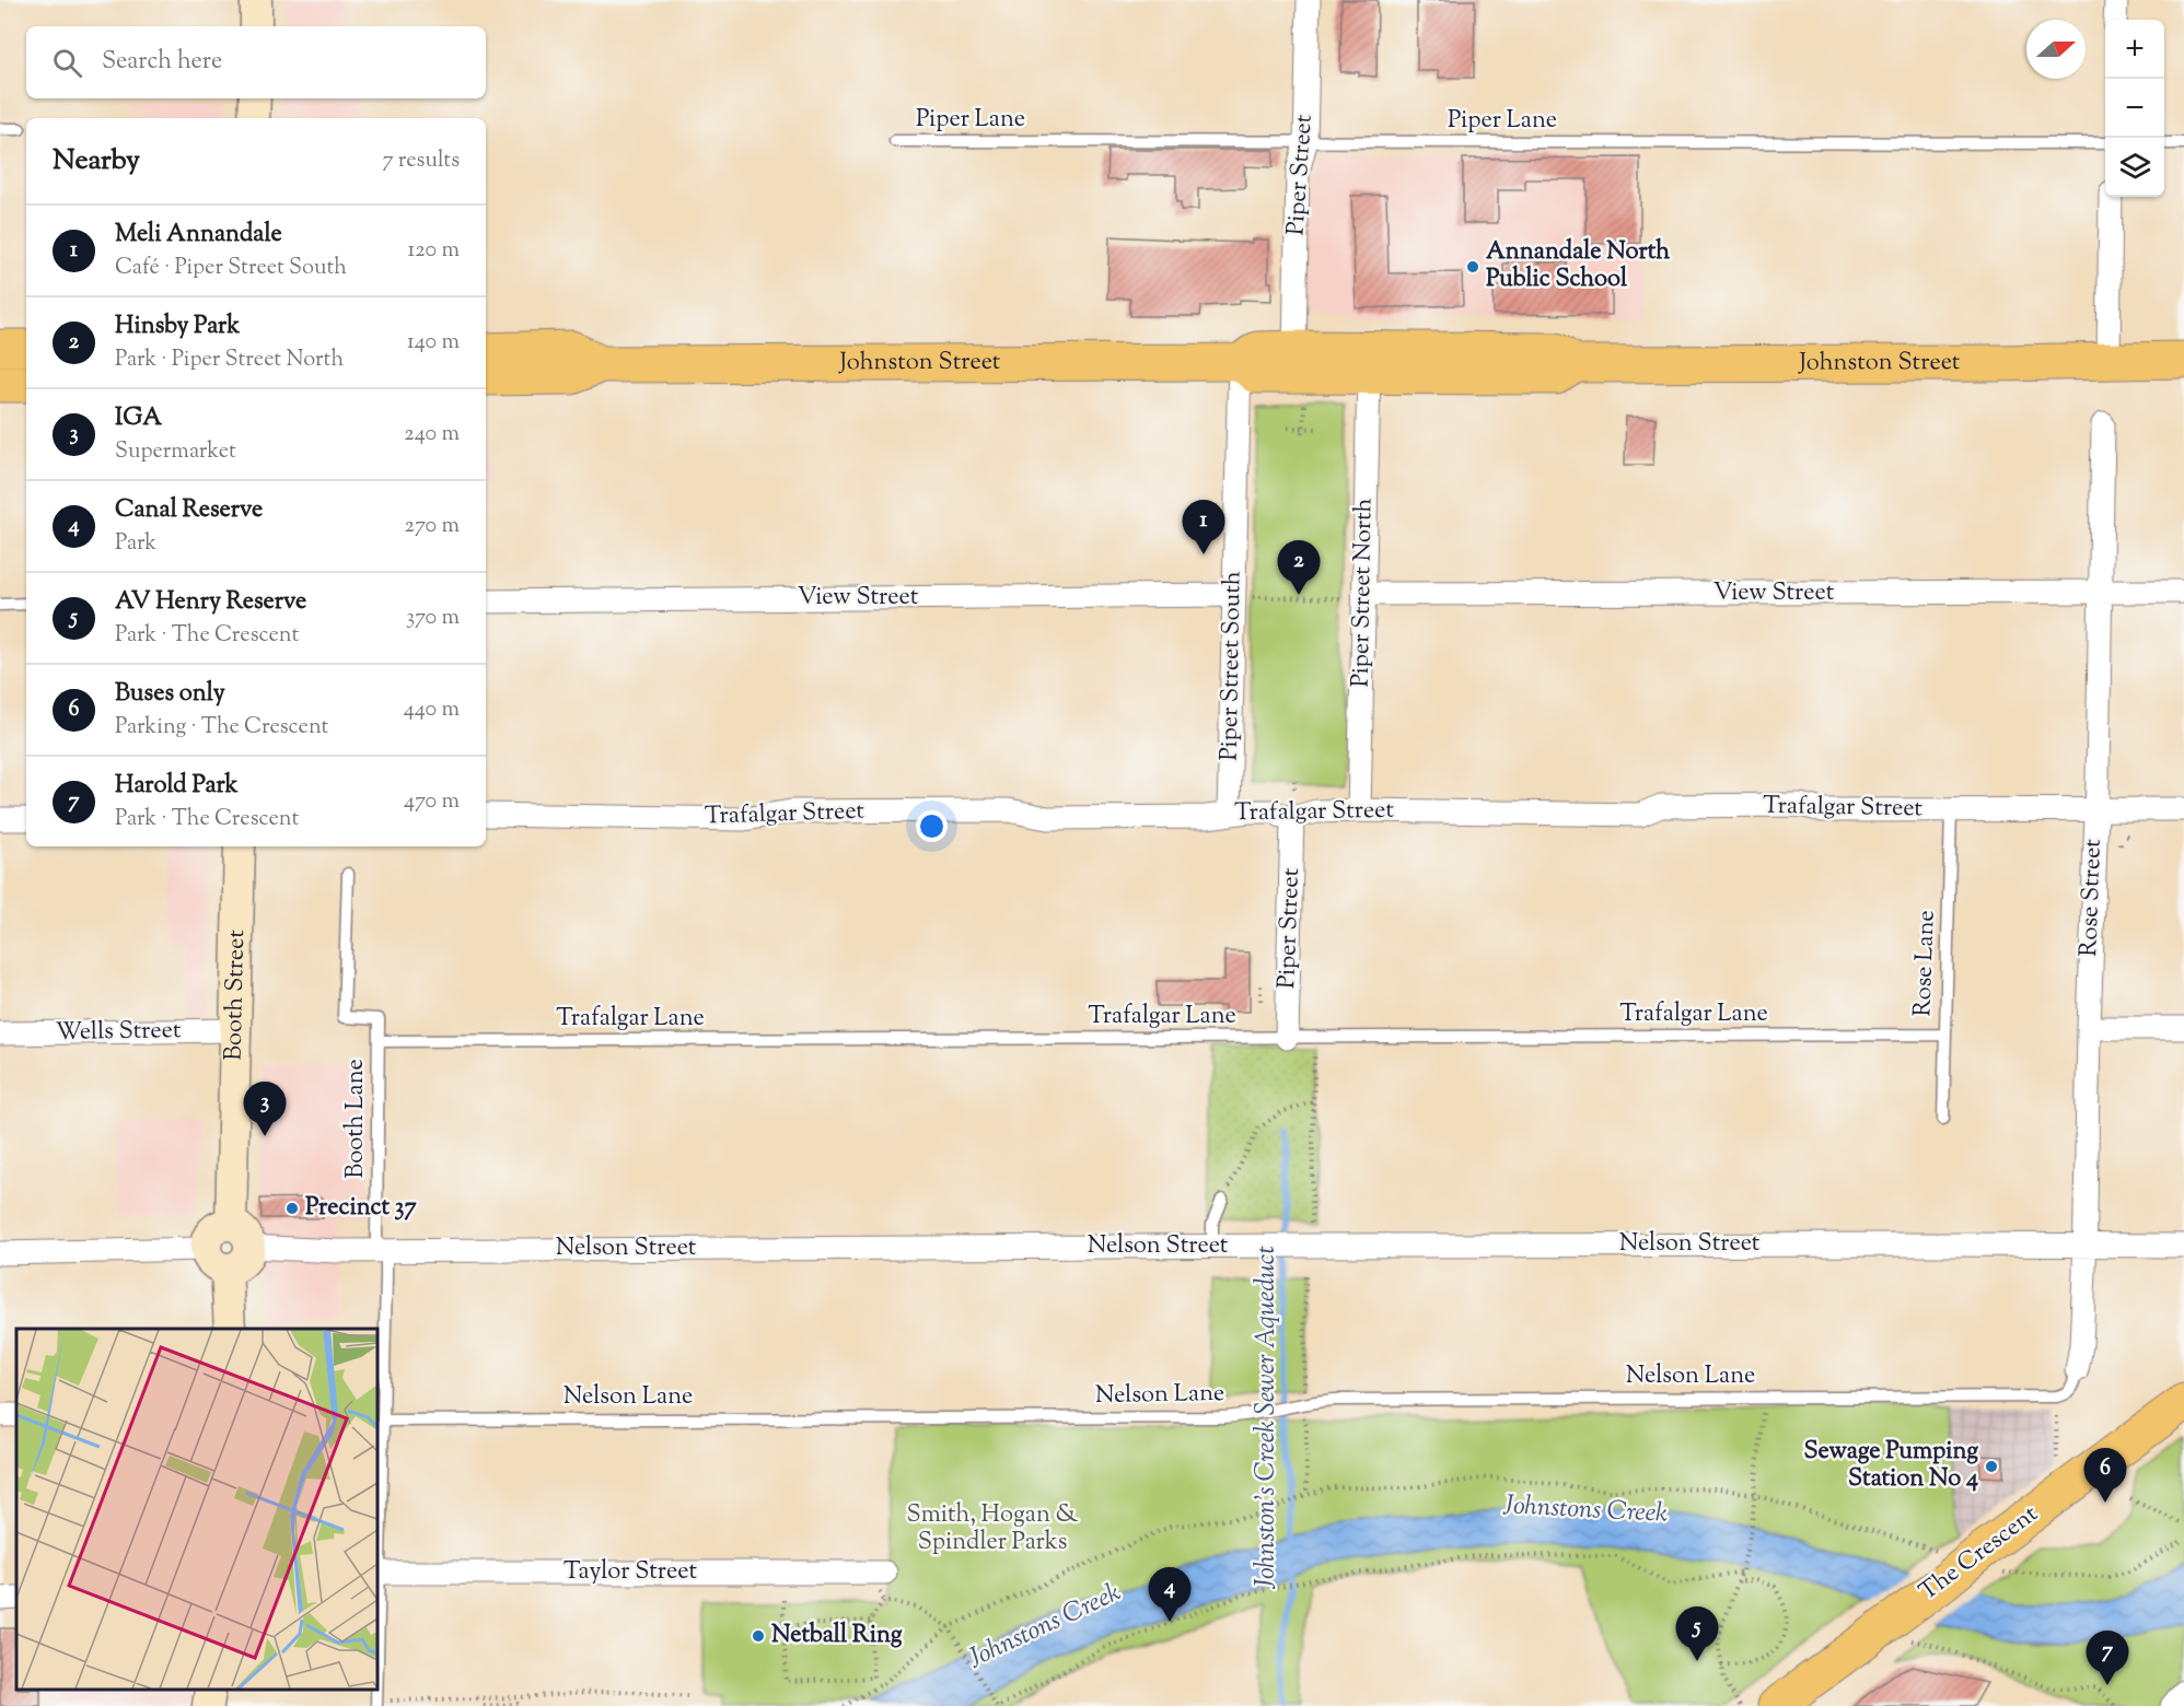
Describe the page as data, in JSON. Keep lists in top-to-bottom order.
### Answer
{
  "streets": {
    "main road": ["Johnston Street", "Booth Street", "The Crescent"],
    "street": [
      "Piper Street",
      "Piper Street North",
      "View Street",
      "Piper Street South",
      "Trafalgar Street",
      "Rose Street",
      "Wells Street",
      "Nelson Street",
      "Taylor Street"
    ],
    "lane": [
      "Piper Lane",
      "Rose Lane",
      "Trafalgar Lane",
      "Booth Lane",
      "Nelson Lane"
    ]
  },
  "crossings": [
    ["Piper Lane", "Piper Street"],
    ["Piper Street", "Johnston Street"],
    ["Piper Street", "Trafalgar Street"],
    ["Piper Street", "Trafalgar Lane"],
    ["Johnston Street", "Piper Street North"],
    ["Johnston Street", "Piper Street South"],
    ["Piper Street North", "View Street"],
    ["Piper Street North", "Trafalgar Street"],
    ["View Street", "Piper Street South"],
    ["View Street", "Rose Street"],
    ["Piper Street South", "Trafalgar Street"],
    ["Trafalgar Street", "Rose Street"],
    ["Trafalgar Street", "Rose Lane"],
    ["Rose Street", "Nelson Street"],
    ["Rose Street", "Nelson Lane"],
    ["Rose Lane", "Trafalgar Lane"],
    ["Booth Street", "Wells Street"],
    ["Booth Street", "Nelson Street"],
    ["Trafalgar Lane", "Booth Lane"],
    ["Booth Lane", "Nelson Street"],
    ["Booth Lane", "Nelson Lane"],
    ["Booth Lane", "Taylor Street"]
  ],
  "water": ["Johnston's Creek Sewer Aqueduct", "Johnstons Creek"],
  "parks": ["Smith, Hogan & Spindler Parks"],
  "places": [
    "Annandale North Public School",
    "Precinct 37",
    "Sewage Pumping Station No 4",
    "Netball Ring"
  ],
  "north": "right",
  "page": {
    "map_buttons": ["+", "−"],
    "search": "Search here",
    "heading": ["Nearby", "7 results"],
    "list": [
      {
        "mark": "1",
        "name": "Meli Annandale",
        "note": "Café · Piper Street South",
        "value": "120 m"
      },
      {
        "mark": "2",
        "name": "Hinsby Park",
        "note": "Park · Piper Street North",
        "value": "140 m"
      },
      {
        "mark": "3",
        "name": "IGA",
        "note": "Supermarket",
        "value": "240 m"
      },
      {
        "mark": "4",
        "name": "Canal Reserve",
        "note": "Park",
        "value": "270 m"
      },
      {
        "mark": "5",
        "name": "AV Henry Reserve",
        "note": "Park · The Crescent",
        "value": "370 m"
      },
      {
        "mark": "6",
        "name": "Buses only",
        "note": "Parking · The Crescent",
        "value": "440 m"
      },
      {
        "mark": "7",
        "name": "Harold Park",
        "note": "Park · The Crescent",
        "value": "470 m"
      }
    ],
    "pins": [
      "1",
      "2",
      "3",
      "6",
      "4",
      "5",
      "7"
    ]
  }
}
